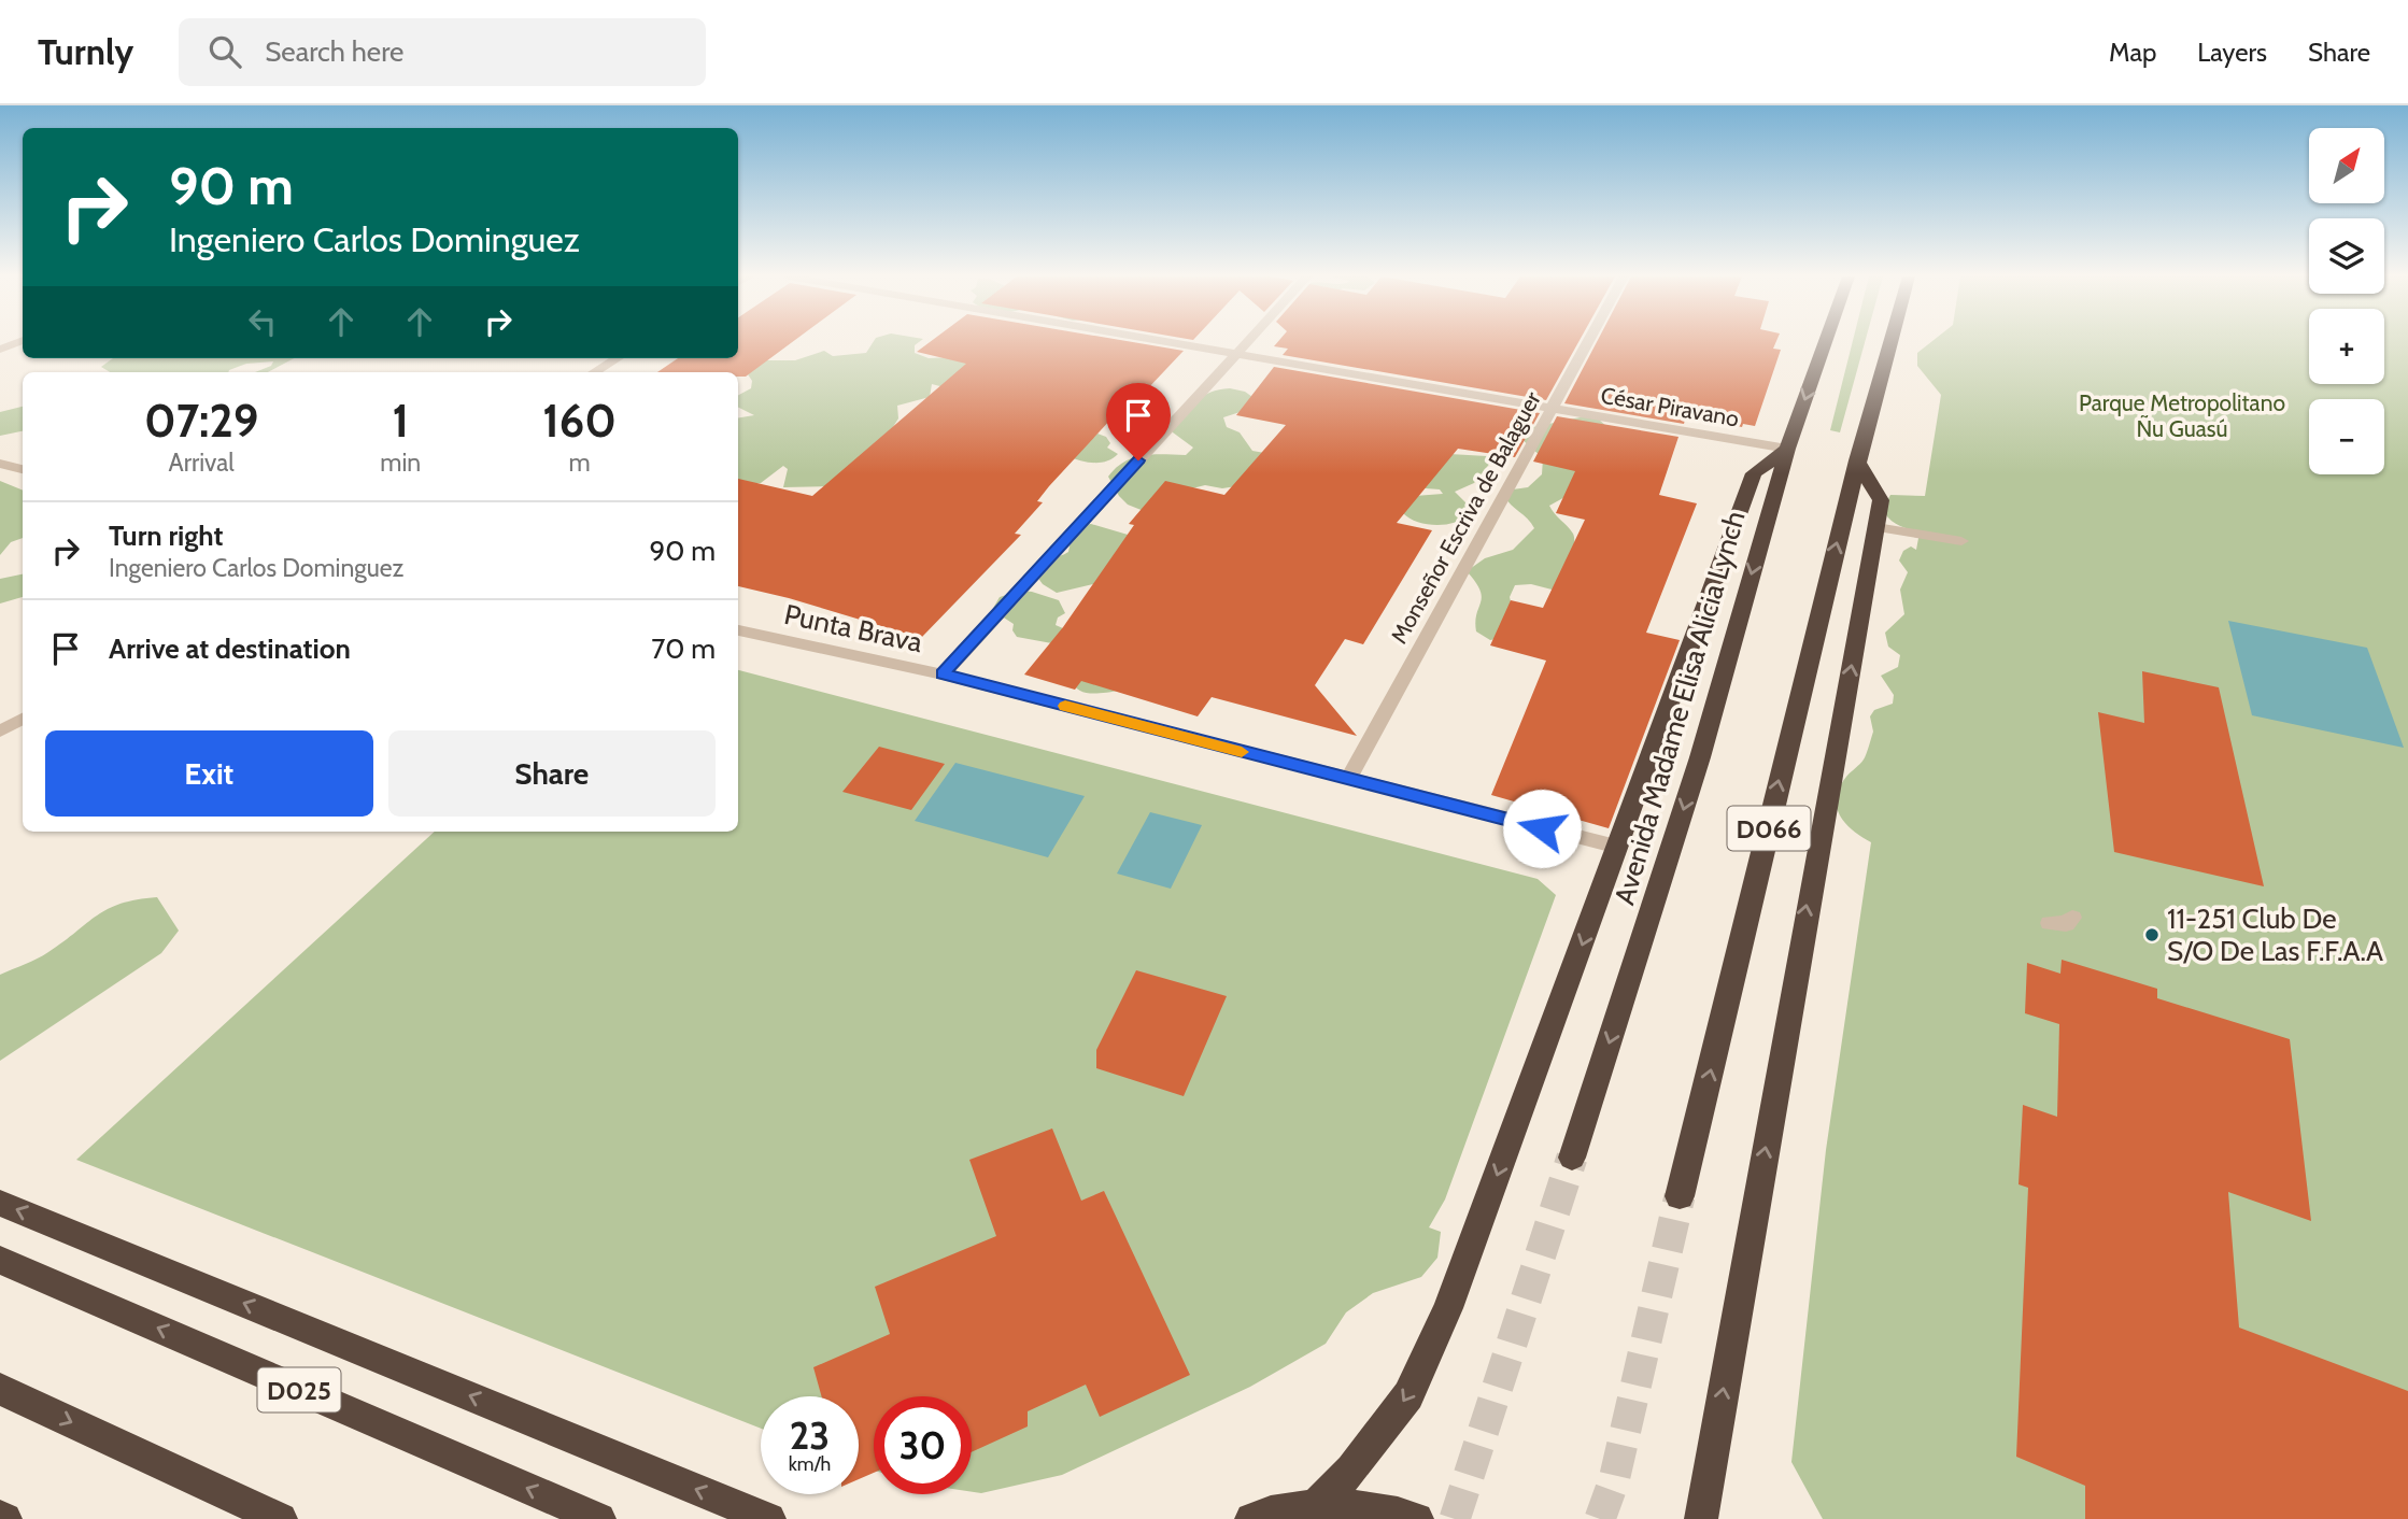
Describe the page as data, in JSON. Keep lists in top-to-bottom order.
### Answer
{
  "streets": {
    "highway": ["Avenida Madame Elisa Alicia Lynch", "D066", "D025"],
    "street": ["César Piravano", "Monseñor Escriva de Balaguer", "Punta Brava"]
  },
  "crossings": [
    ["César Piravano", "Monseñor Escriva de Balaguer"],
    ["César Piravano", "Avenida Madame Elisa Alicia Lynch"],
    ["Monseñor Escriva de Balaguer", "Punta Brava"]
  ],
  "parks": ["Parque Metropolitano Ñu Guasú"],
  "places": ["11-251 Club De S/O De Las F.F.A.A"],
  "north": "top right",
  "page": {
    "header": "Turnly",
    "search": "Search here",
    "nav": ["Map", "Layers", "Share"],
    "map_buttons": ["+", "−"],
    "turn": ["90 m", "Ingeniero Carlos Dominguez"],
    "eta": [
      "07:29",
      "Arrival",
      "1",
      "min",
      "160",
      "m"
    ],
    "list": [
      {
        "name": "Turn right",
        "note": "Ingeniero Carlos Dominguez",
        "value": "90 m"
      },
      {
        "name": "Arrive at destination",
        "value": "70 m"
      }
    ],
    "buttons": ["Exit", "Share"],
    "speed": "23 km/h",
    "limit": "30"
  }
}
